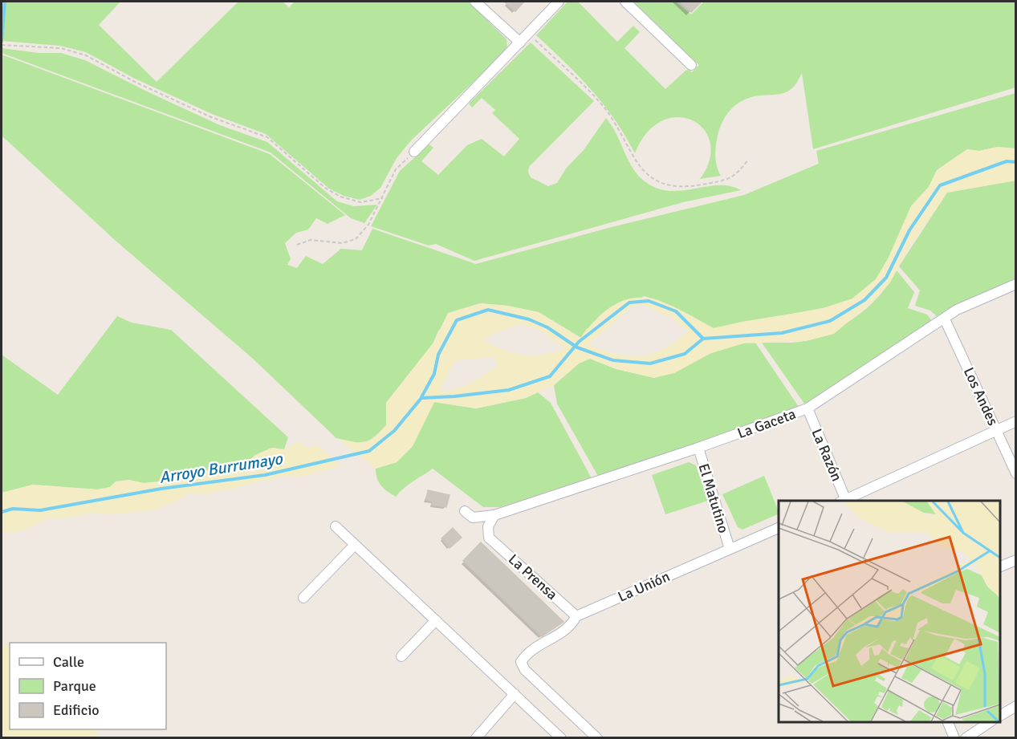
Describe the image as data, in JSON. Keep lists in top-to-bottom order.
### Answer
{
  "streets": {
    "street": [
      "Los Andes",
      "La Gaceta",
      "La Razón",
      "El Matutino",
      "La Prensa",
      "La Unión"
    ]
  },
  "crossings": [
    ["Los Andes", "La Gaceta"],
    ["La Gaceta", "La Razón"],
    ["La Gaceta", "El Matutino"],
    ["La Gaceta", "La Prensa"],
    ["El Matutino", "La Unión"],
    ["La Prensa", "La Unión"]
  ],
  "water": ["Arroyo Burrumayo"],
  "legend": ["Calle", "Parque", "Edificio"]
}
